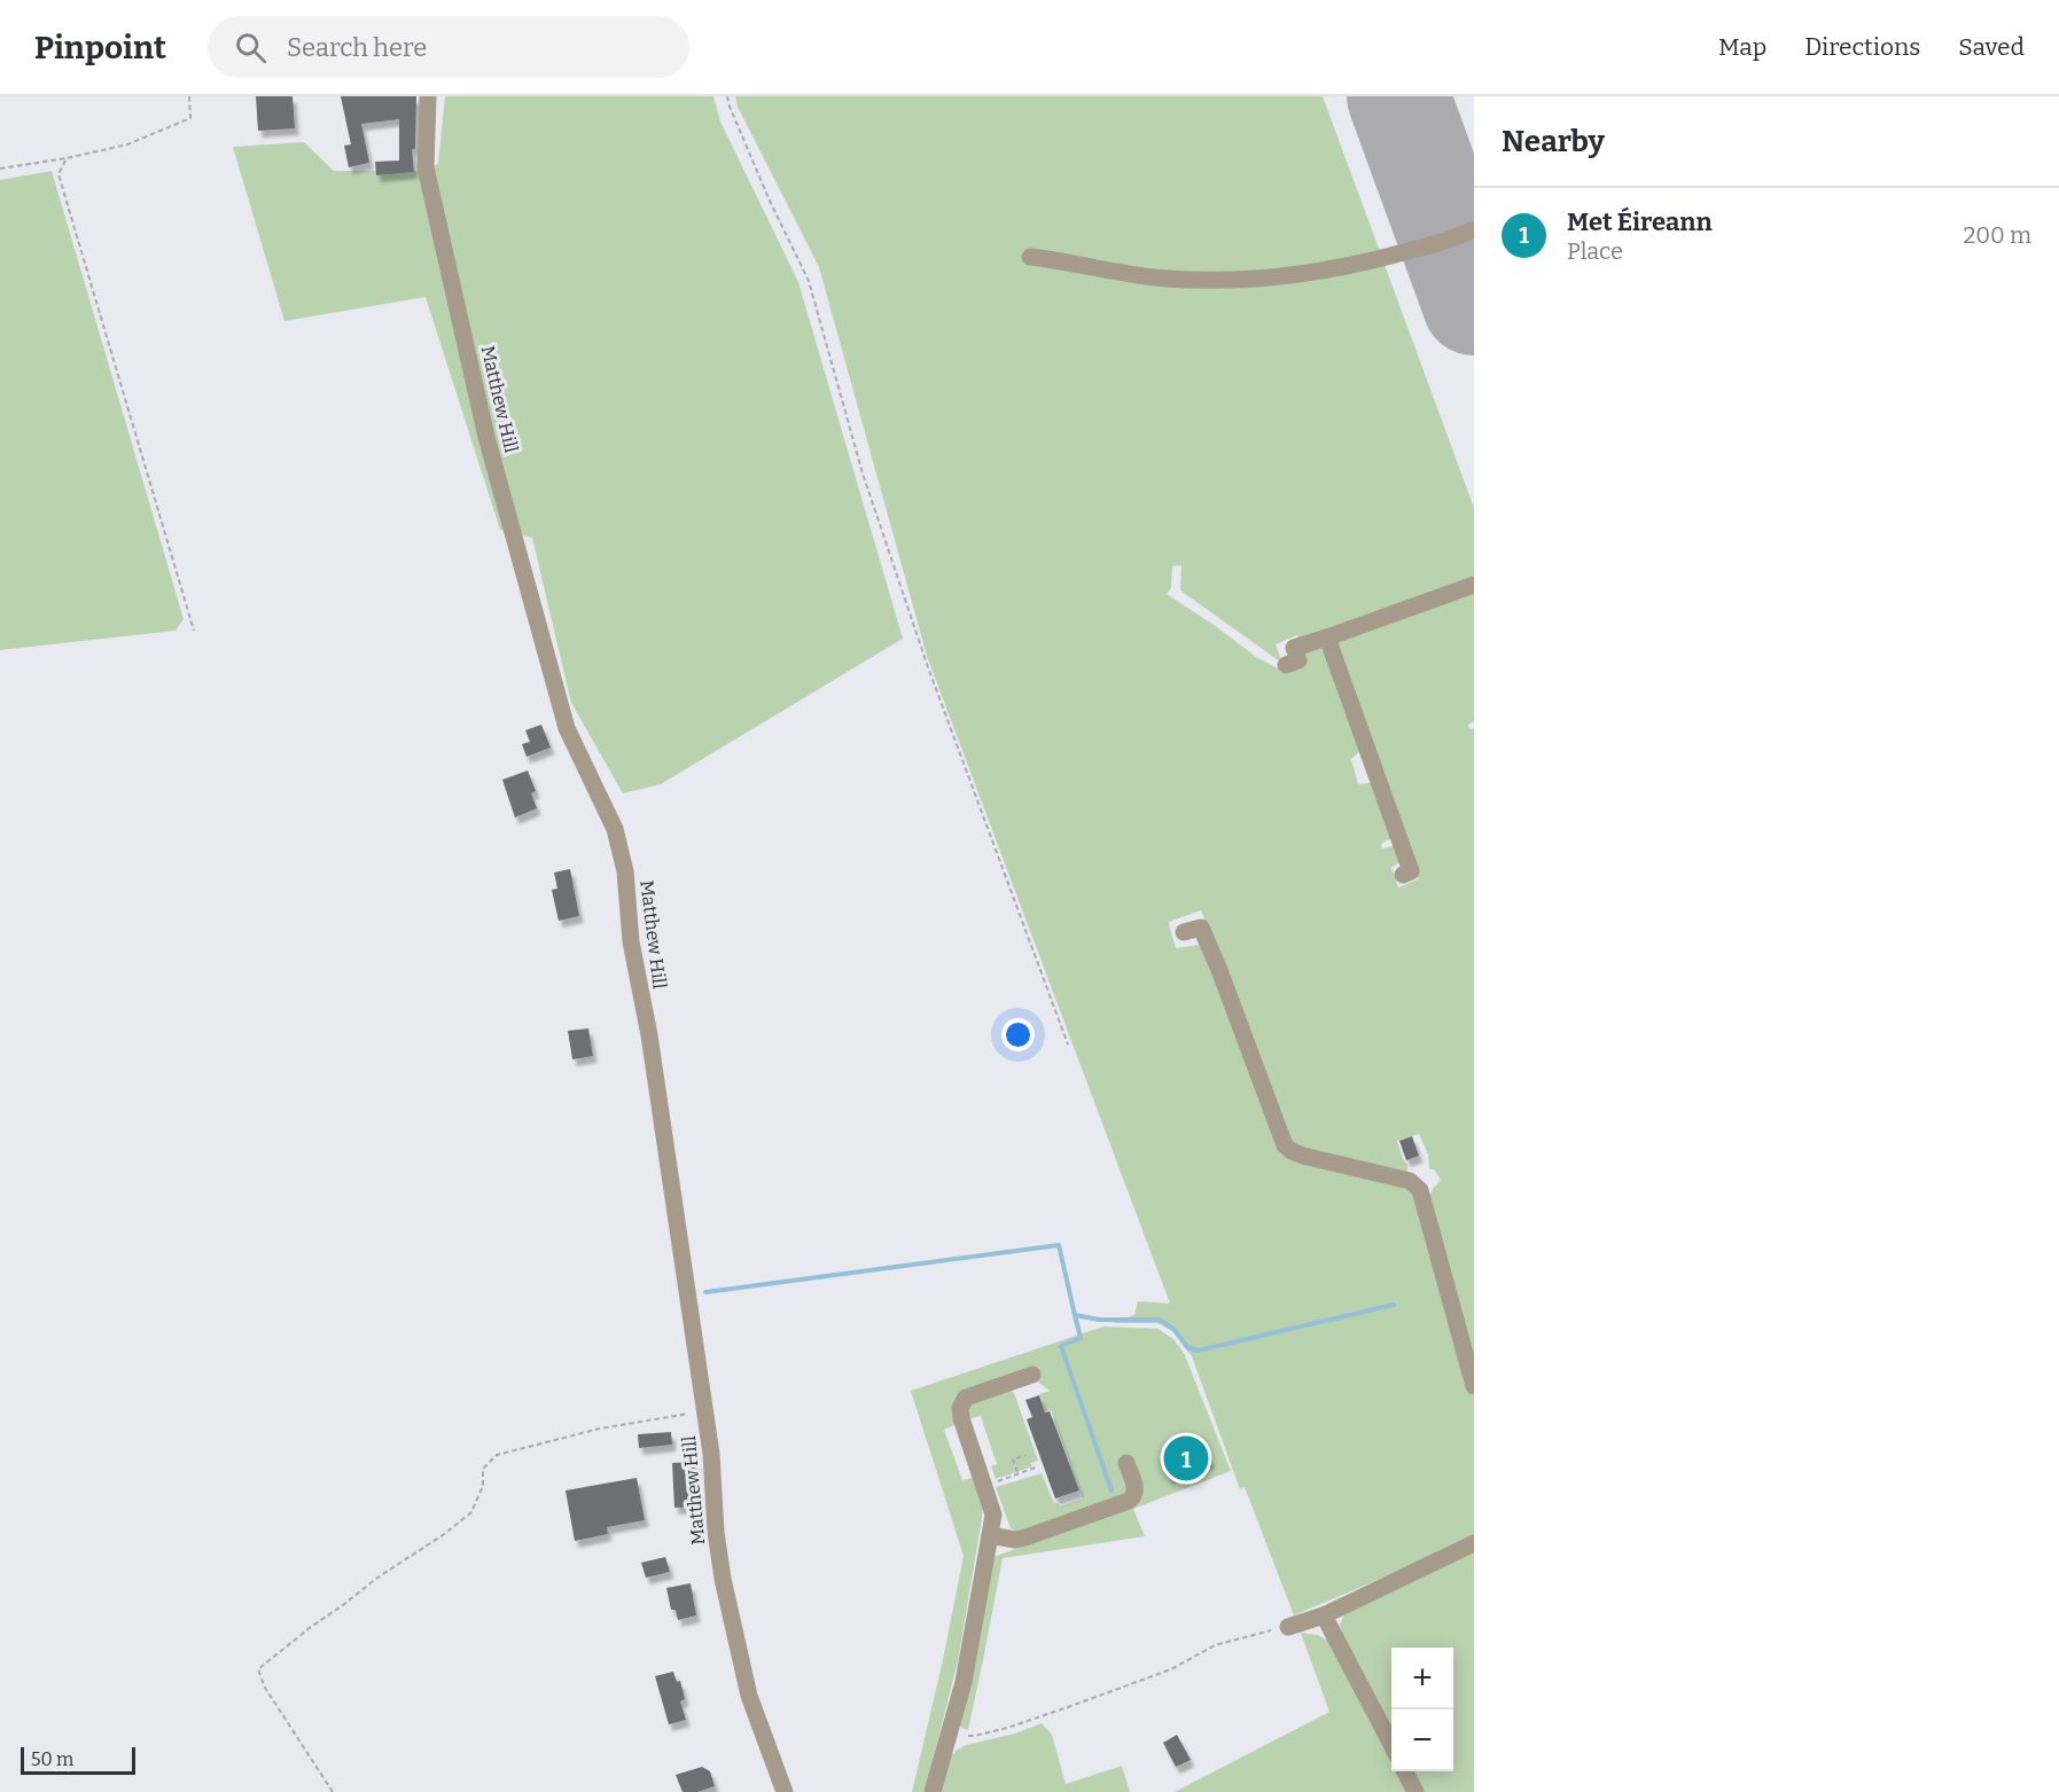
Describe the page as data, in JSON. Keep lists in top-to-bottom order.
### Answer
{
  "streets": {
    "street": ["Matthew Hill"]
  },
  "scale_bar": "50 m",
  "page": {
    "header": "Pinpoint",
    "search": "Search here",
    "nav": ["Map", "Directions", "Saved"],
    "heading": "Nearby",
    "list": [
      {
        "mark": "1",
        "name": "Met Éireann",
        "note": "Place",
        "value": "200 m"
      }
    ],
    "pins": "1",
    "map_buttons": ["+", "−"],
    "scale": "50 m"
  }
}
